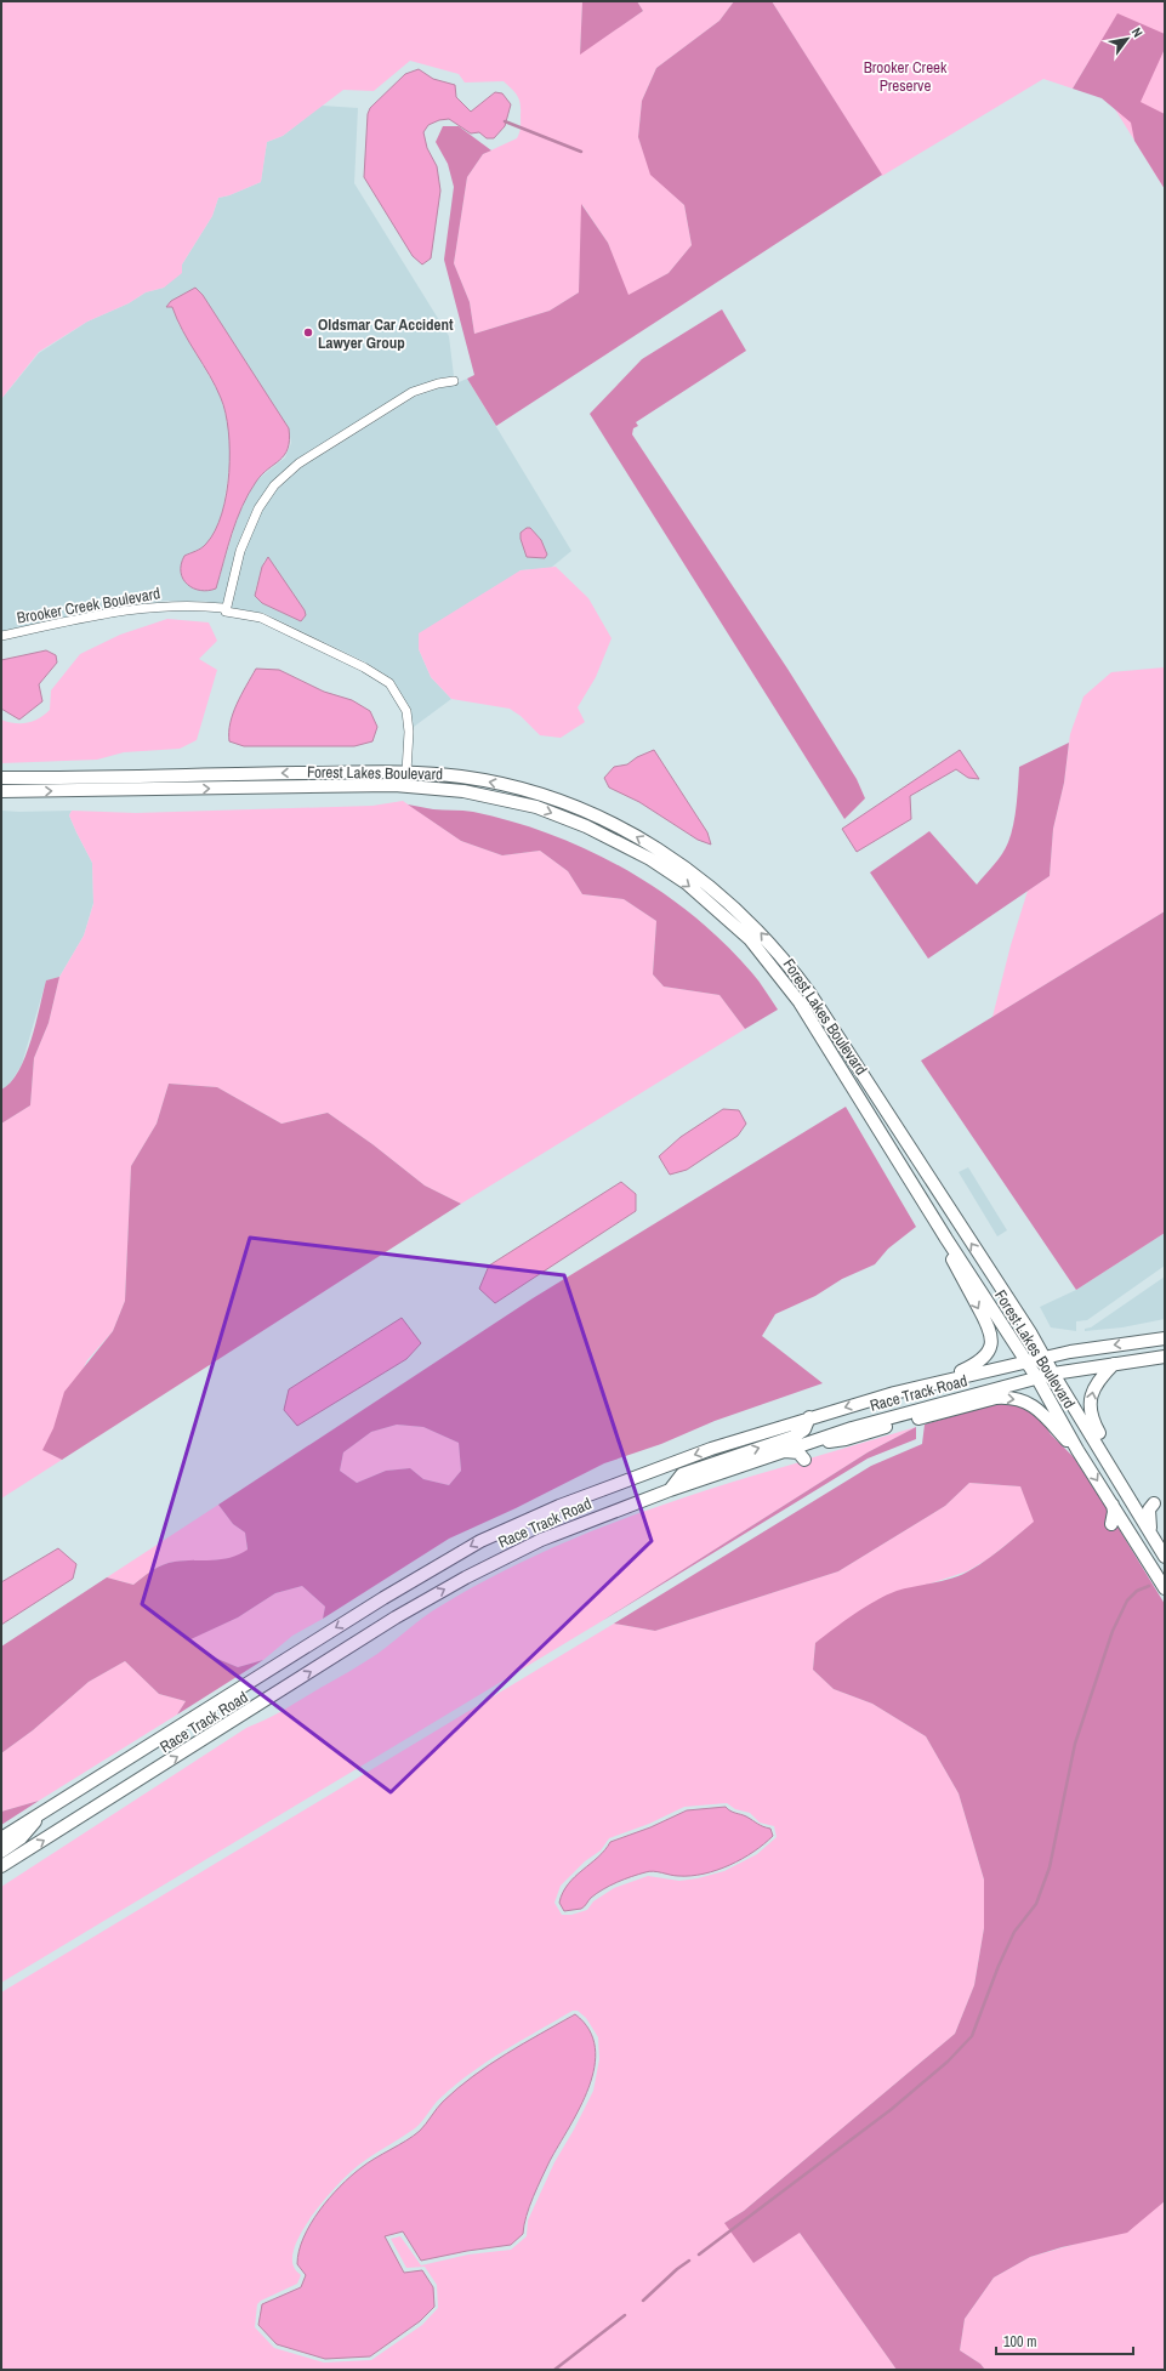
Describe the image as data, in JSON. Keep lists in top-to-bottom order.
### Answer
{
  "streets": {
    "main road": ["Forest Lakes Boulevard", "Race Track Road"],
    "street": ["Brooker Creek Boulevard"]
  },
  "crossings": [
    ["Brooker Creek Boulevard", "Forest Lakes Boulevard"],
    ["Forest Lakes Boulevard", "Race Track Road"]
  ],
  "parks": ["Brooker Creek Preserve"],
  "places": ["Oldsmar Car Accident Lawyer Group"],
  "scale_bar": "100 m",
  "north": "top right"
}
